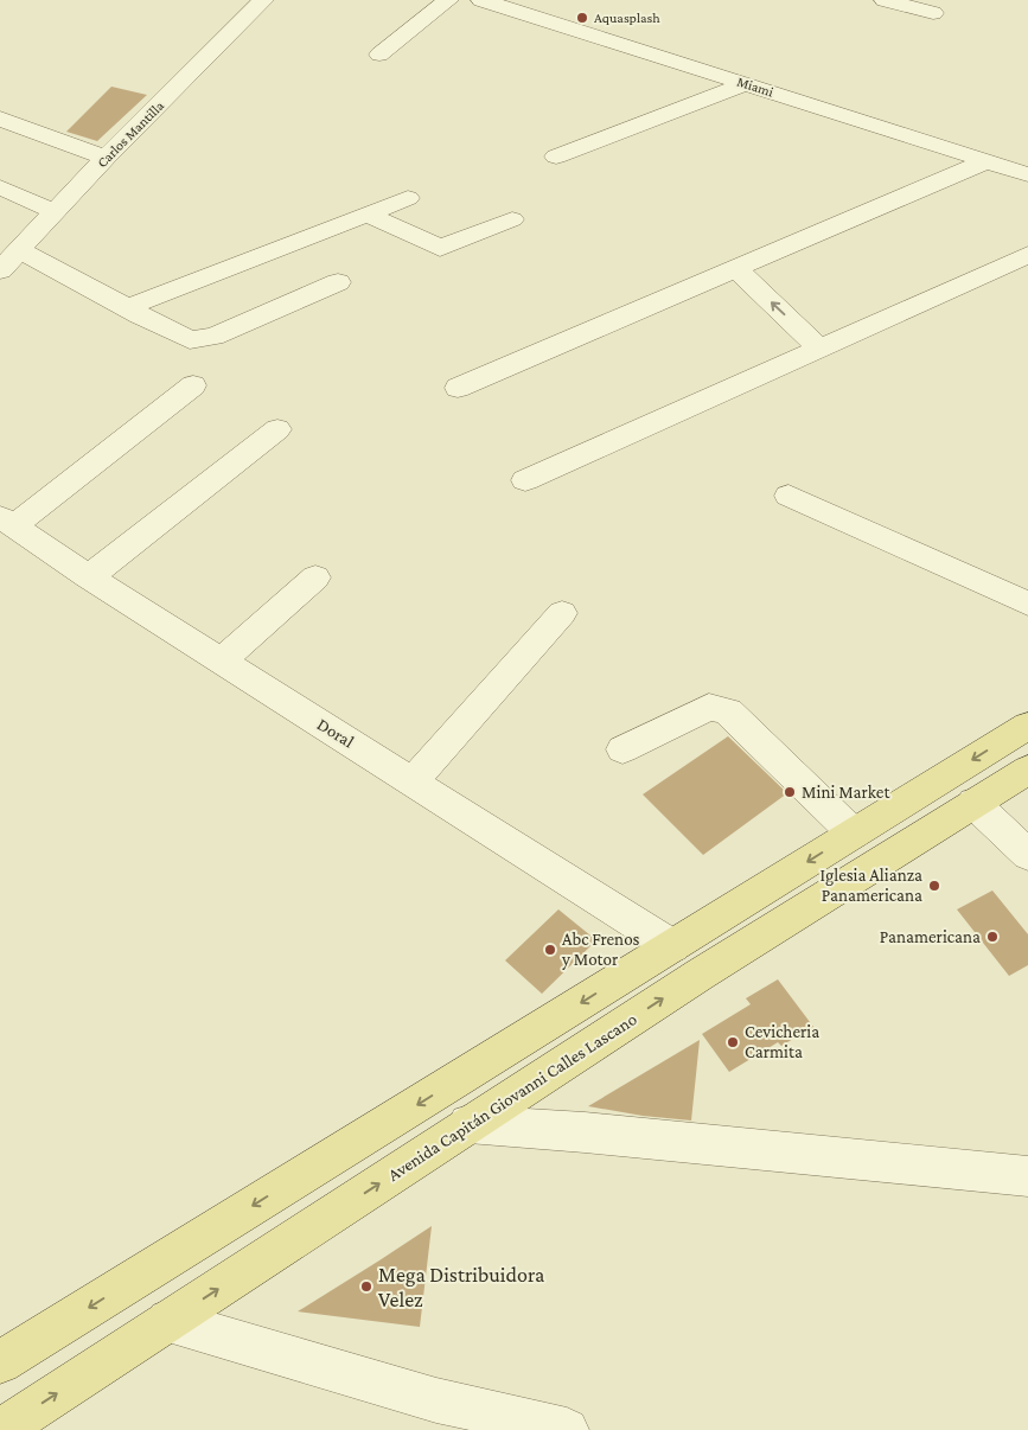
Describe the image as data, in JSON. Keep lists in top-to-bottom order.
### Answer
{
  "streets": {
    "main road": ["Avenida Capitán Giovanni Calles Lascano"],
    "street": ["Miami", "Carlos Mantilla", "Doral"]
  },
  "places": [
    "Aquasplash",
    "Mini Market",
    "Iglesia Alianza Panamericana",
    "Panamericana",
    "Abc Frenos y Motor",
    "Cevicheria Carmita",
    "Mega Distribuidora Velez"
  ]
}
